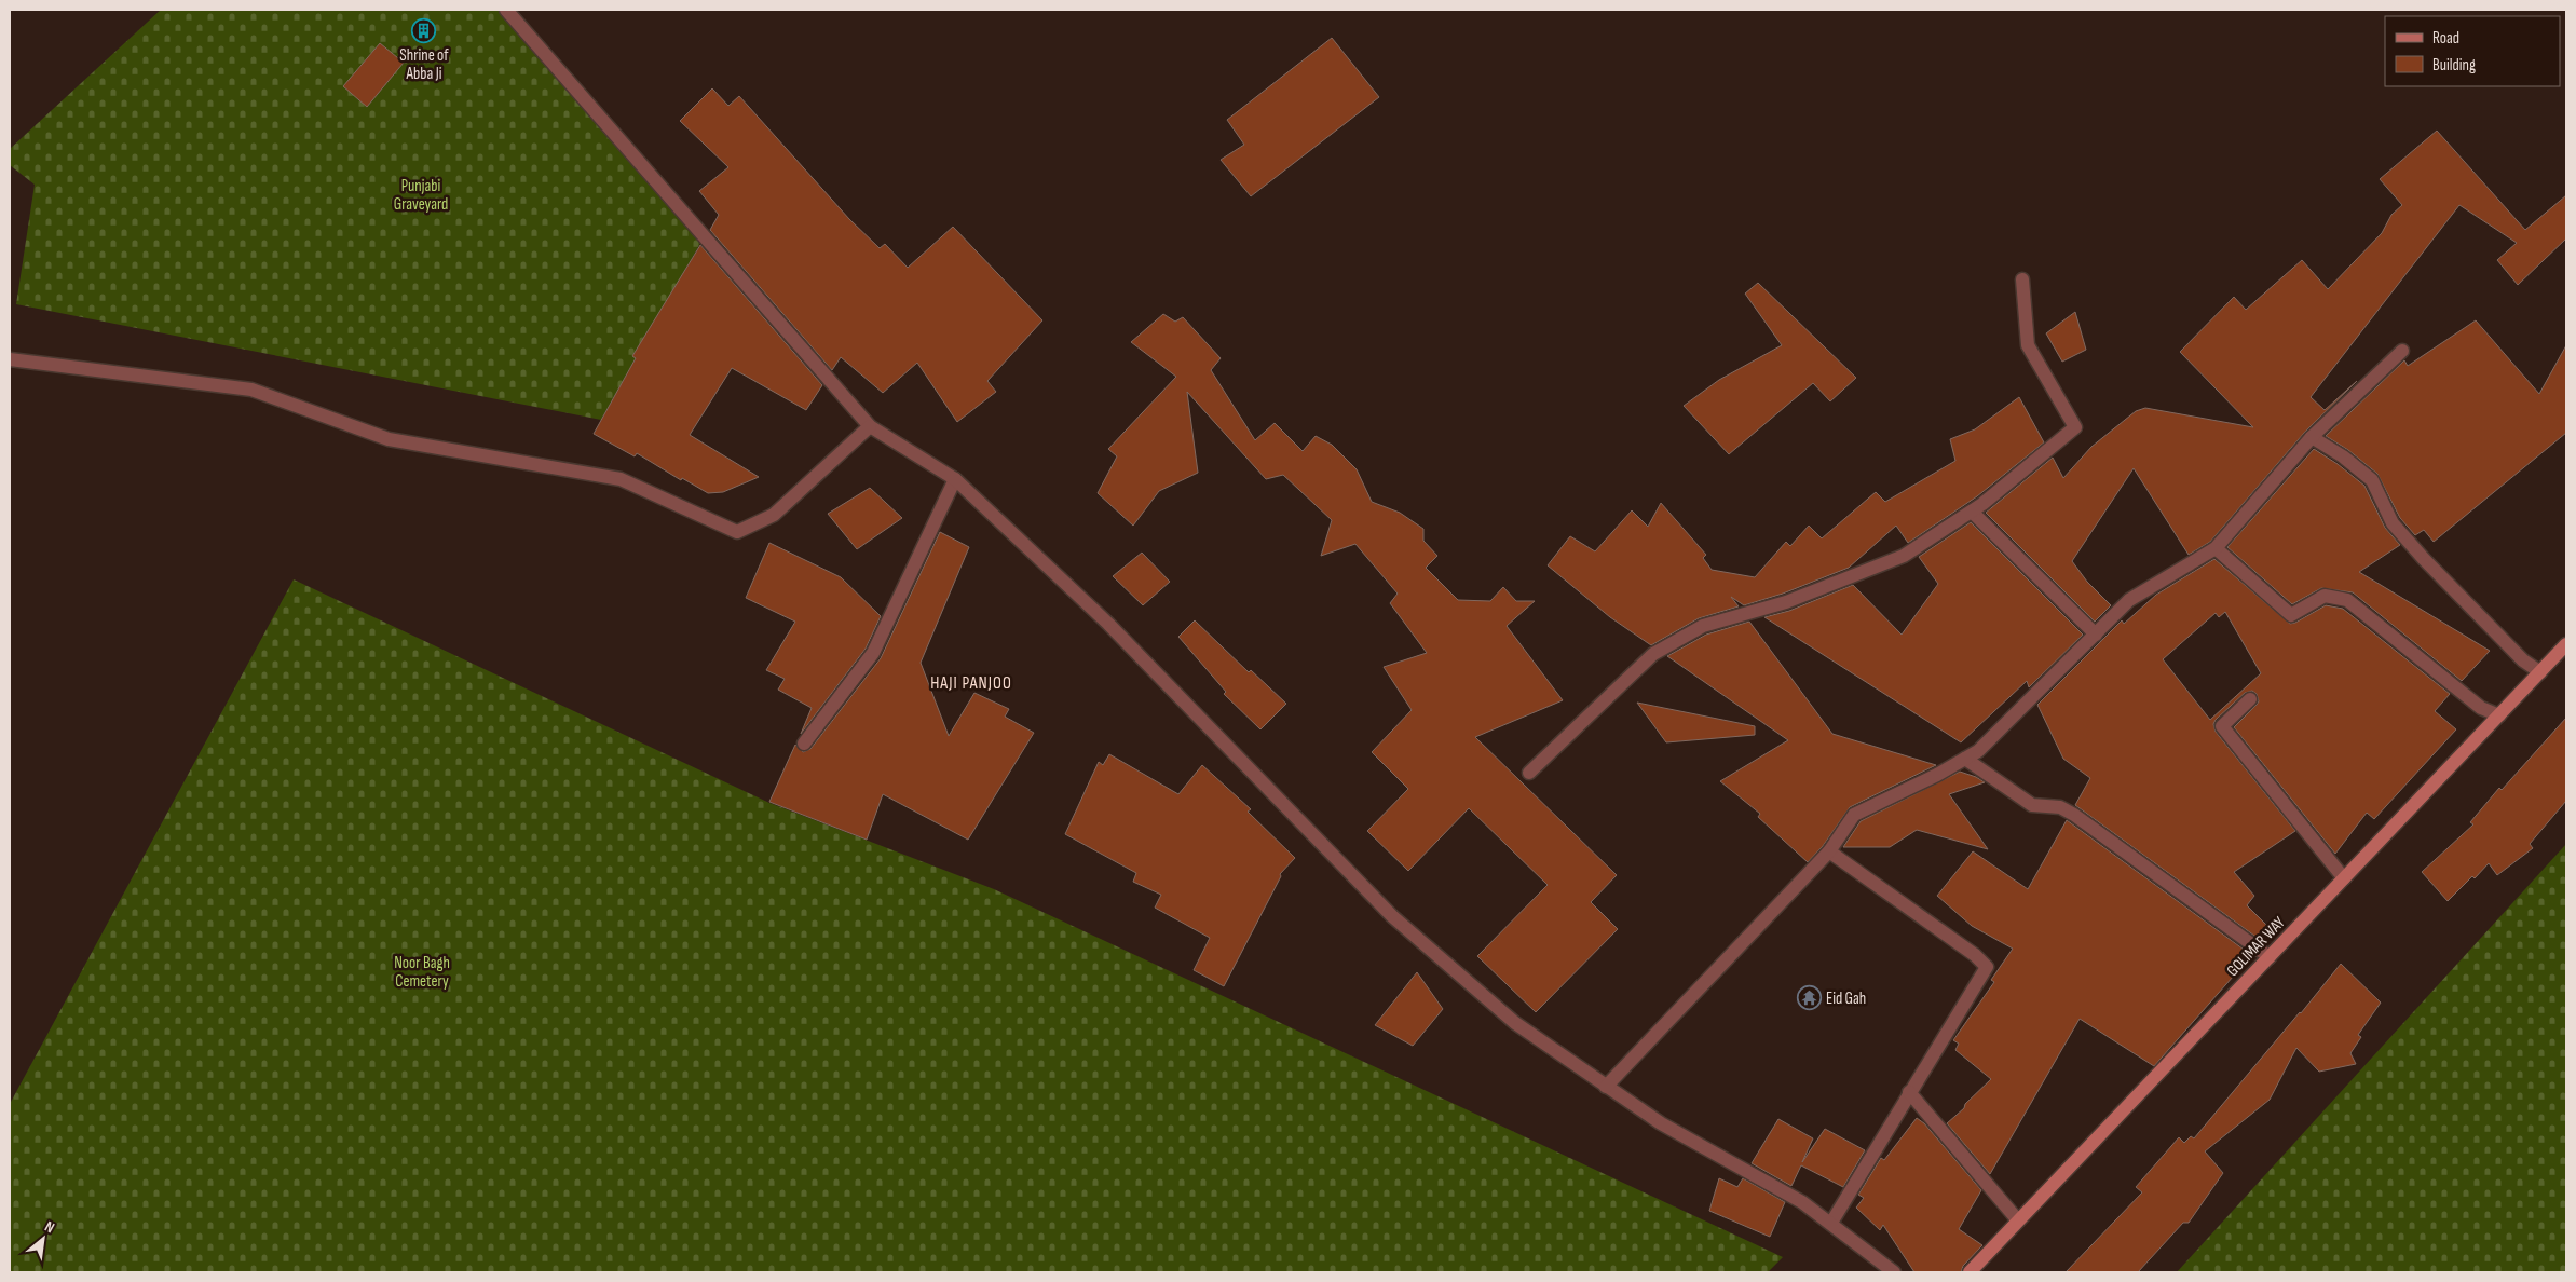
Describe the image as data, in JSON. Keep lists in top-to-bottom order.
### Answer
{
  "streets": {
    "main road": ["GOLIMAR WAY"]
  },
  "districts": ["HAJI PANJOO"],
  "parks": ["Punjabi Graveyard", "Noor Bagh Cemetery"],
  "places": {
    "building": ["Shrine of Abba Ji"],
    "temple": ["Eid Gah"]
  },
  "legend": ["Road", "Building"],
  "north": "top right"
}
